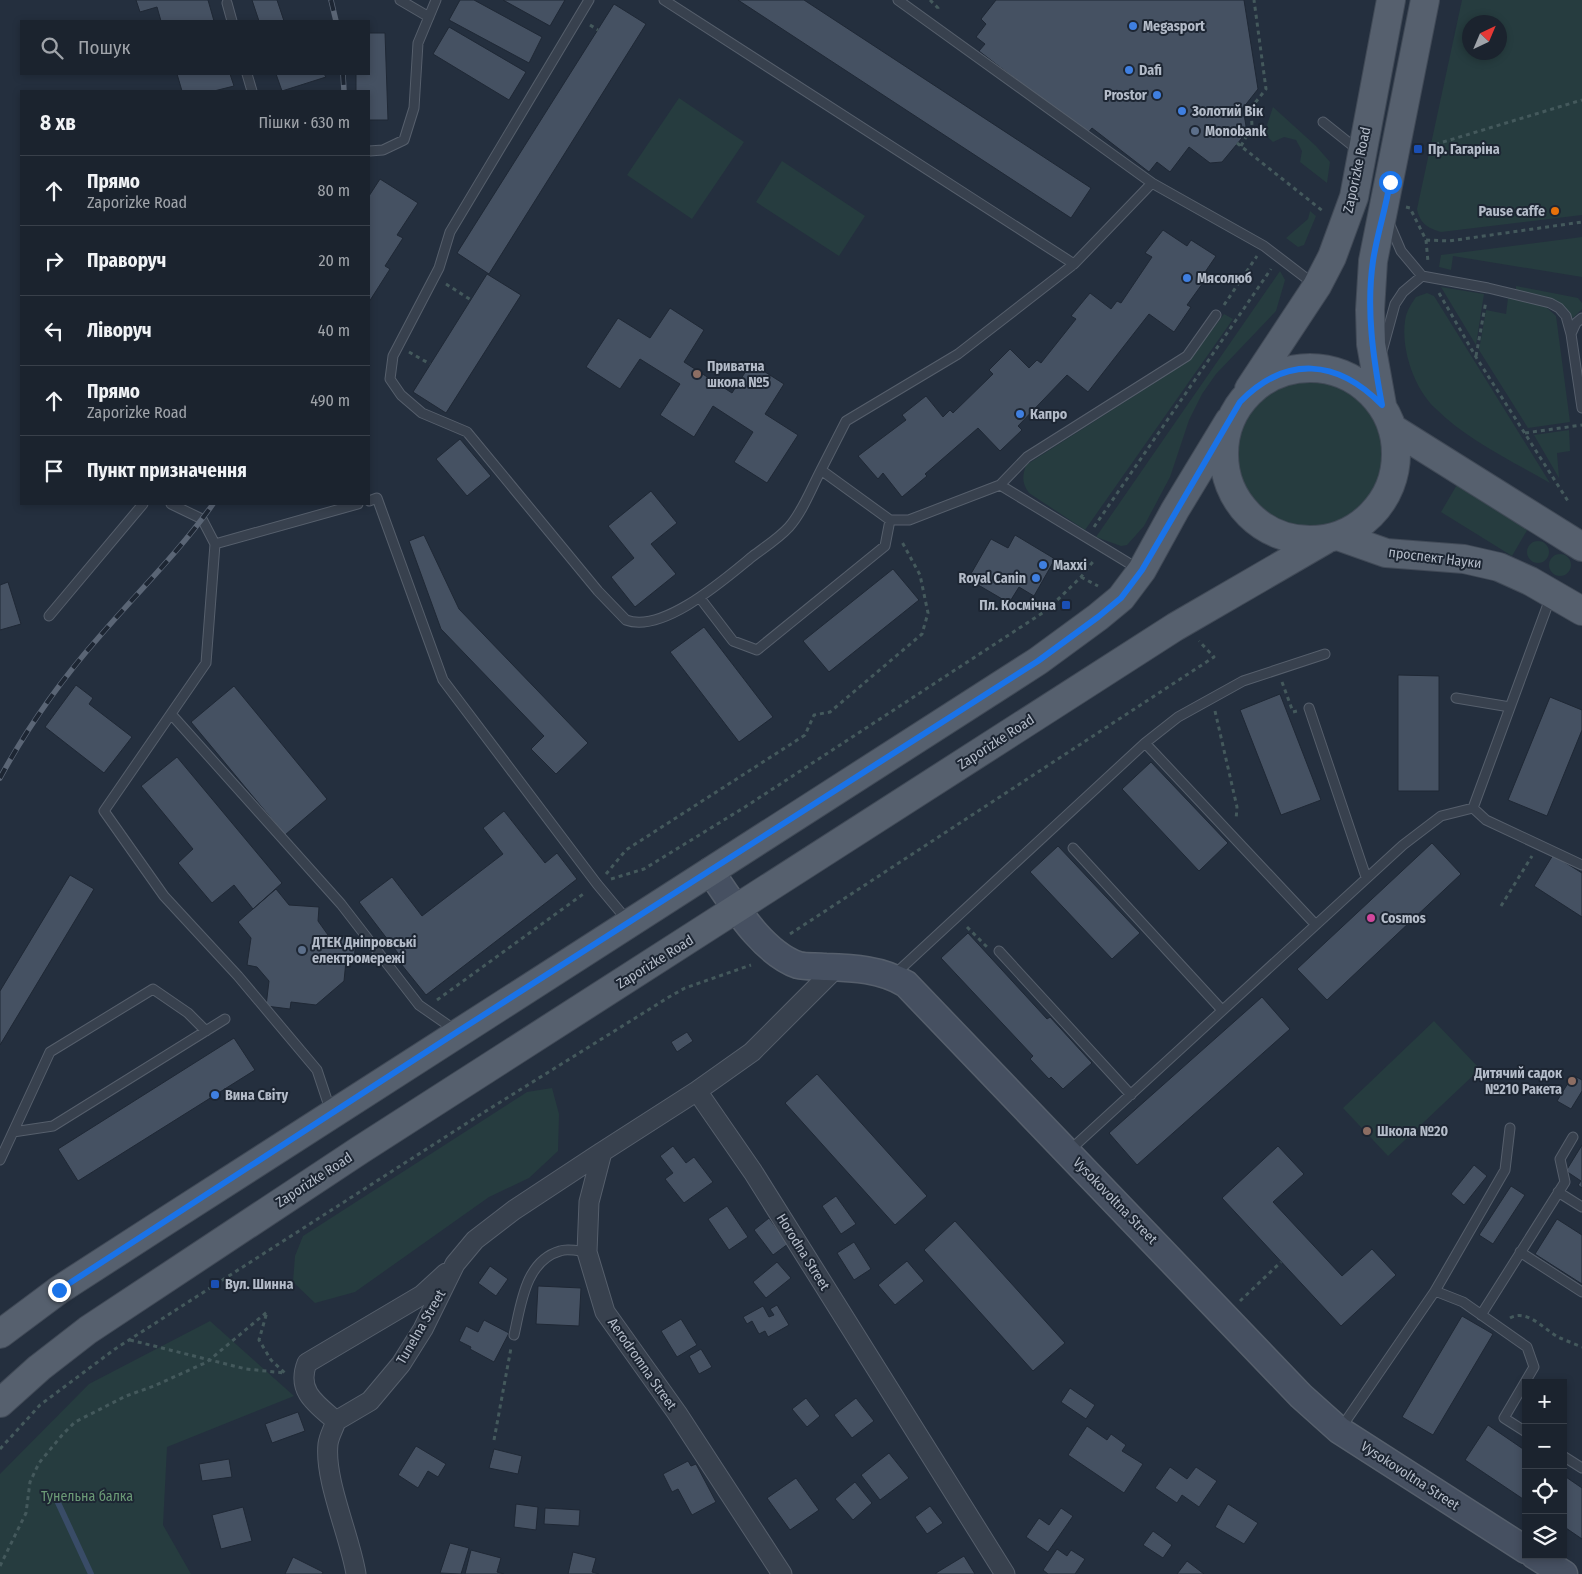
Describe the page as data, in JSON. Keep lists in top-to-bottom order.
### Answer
{
  "streets": {
    "main road": ["Zaporizke Road", "проспект Науки", "Vysokovoltna Street"],
    "street": ["Horodna Street", "Tunelna Street", "Aerodromna Street"]
  },
  "crossings": [
    ["Zaporizke Road", "проспект Науки"],
    ["Zaporizke Road", "Vysokovoltna Street"],
    ["Tunelna Street", "Aerodromna Street"]
  ],
  "parks": ["Тунельна балка"],
  "places": {
    "other": [
      "Megasport",
      "Dafi",
      "Prostor",
      "Золотий Вік",
      "Monobank",
      "Pause caffe",
      "Мясолюб",
      "Приватна школа №5",
      "Капро",
      "Maxxi",
      "Royal Canin",
      "Cosmos",
      "ДТЕК Дніпровські електромережі",
      "Дитячий садок №210 Ракета",
      "Вина Світу",
      "Школа №20"
    ],
    "transit": ["Пр. Гагаріна", "Пл. Космічна", "Вул. Шинна"]
  },
  "north": "top right",
  "page": {
    "search": "Пошук",
    "heading": ["8 хв", "Пішки · 630 m"],
    "list": [
      ["Прямо", "Zaporizke Road", "80 m"],
      ["Праворуч", "20 m"],
      ["Ліворуч", "40 m"],
      ["Прямо", "Zaporizke Road", "490 m"],
      "Пункт призначення"
    ],
    "map_buttons": ["+", "−"]
  }
}
